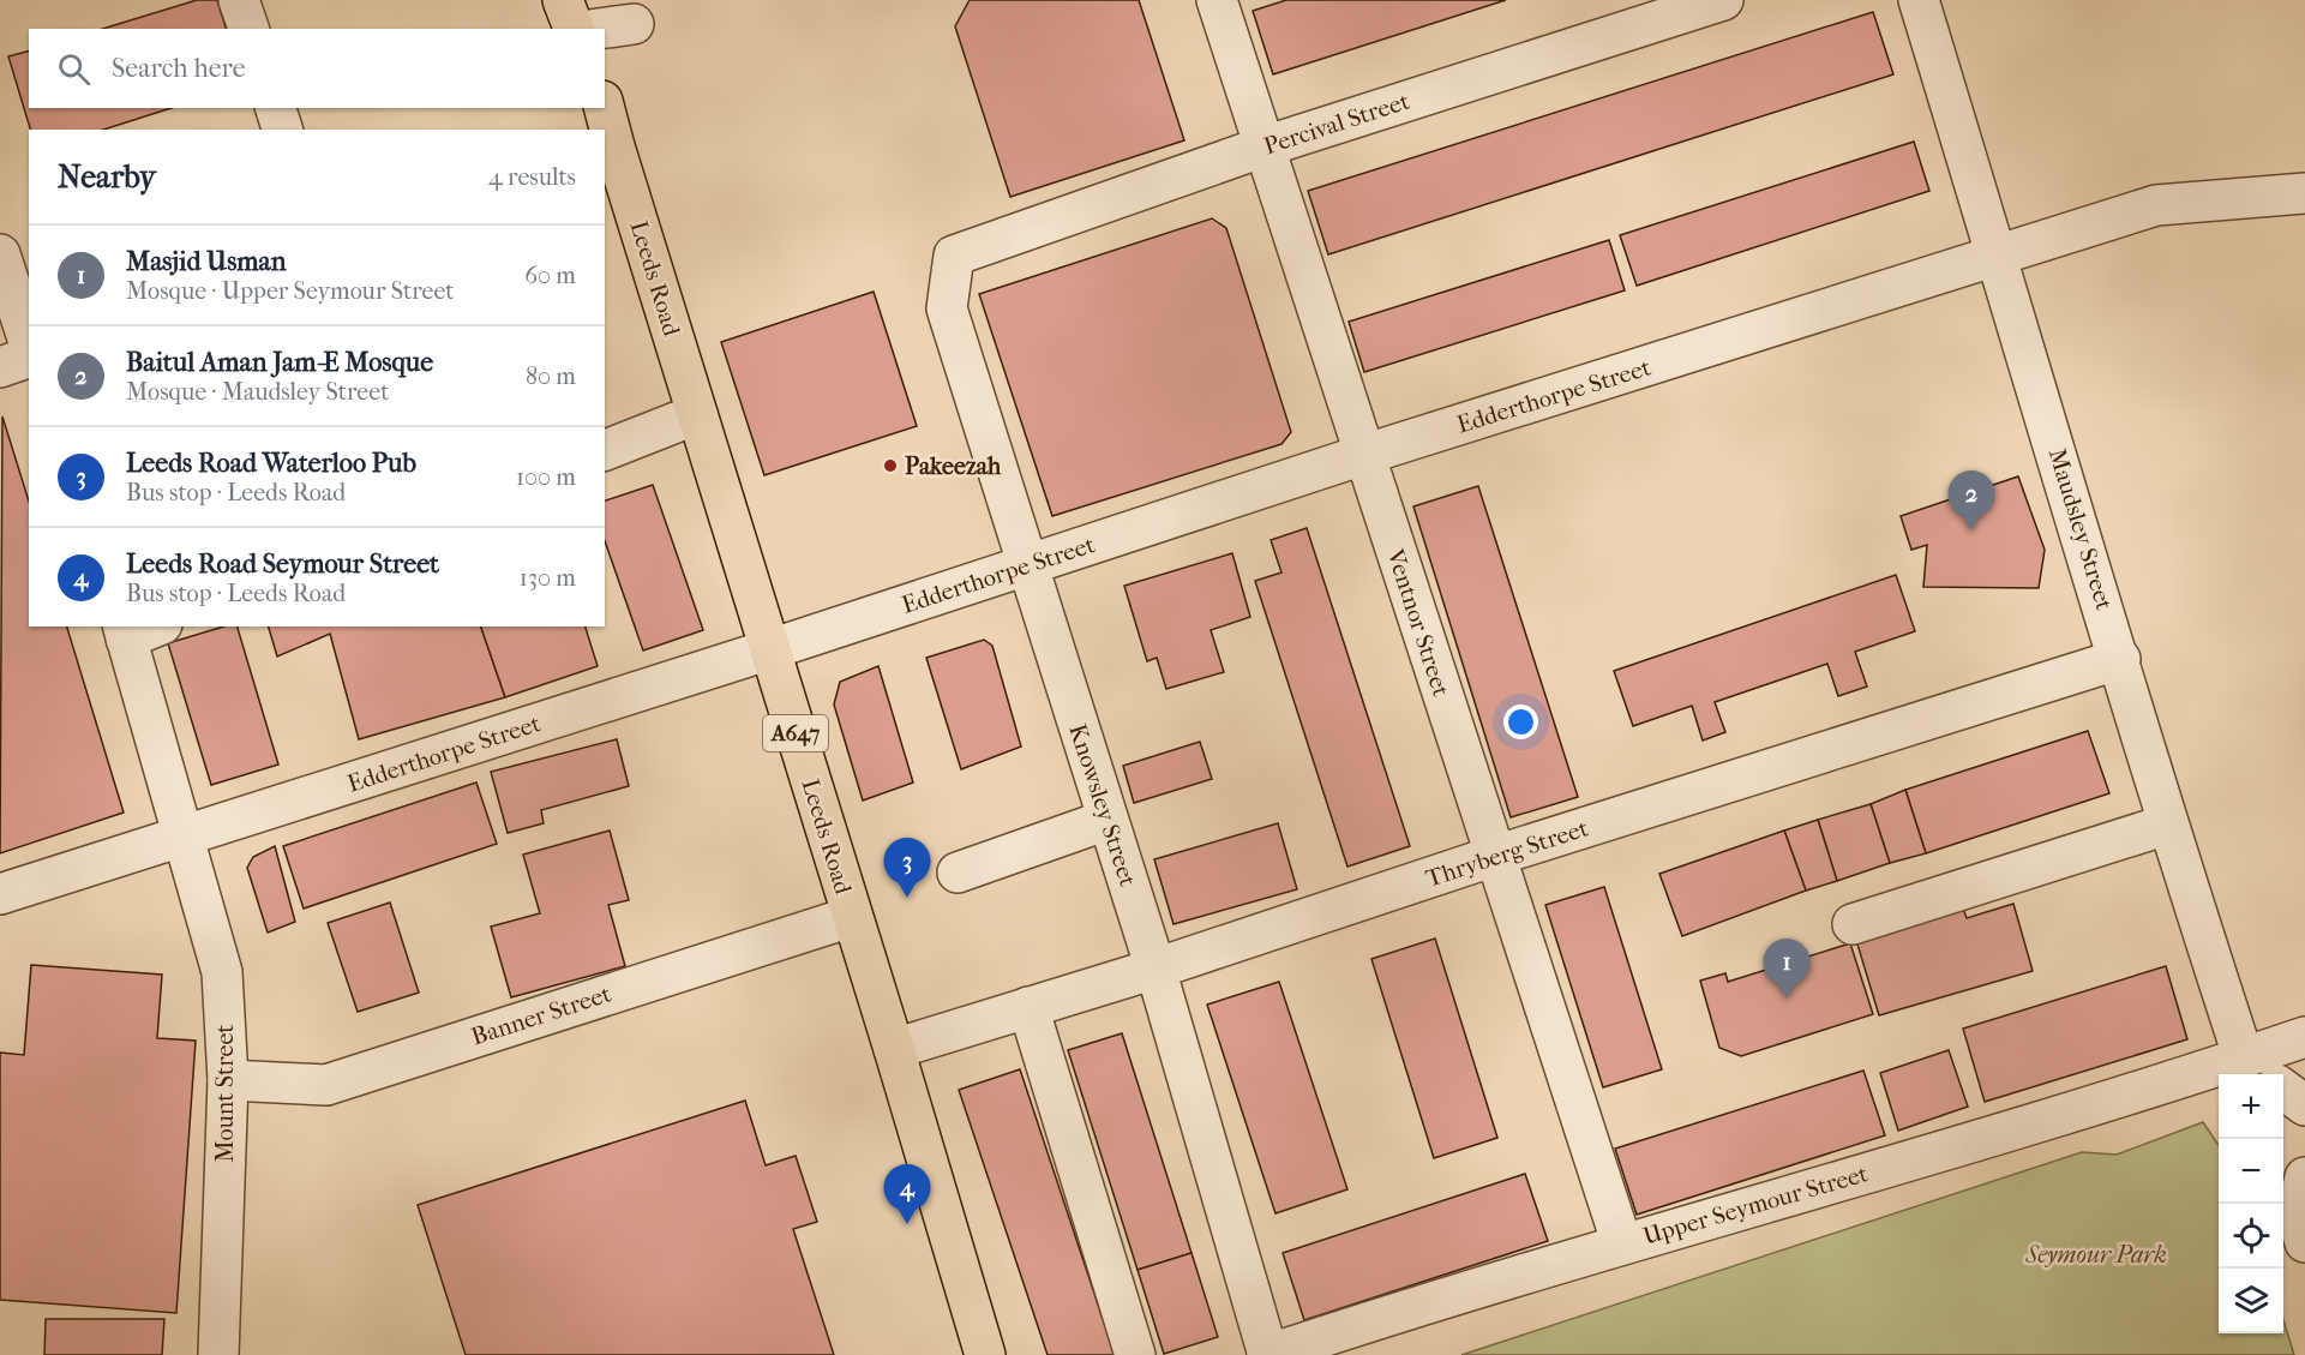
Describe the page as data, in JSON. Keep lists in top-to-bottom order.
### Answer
{
  "streets": {
    "main road": ["Leeds Road", "A647"],
    "street": [
      "Percival Street",
      "Edderthorpe Street",
      "Maudsley Street",
      "Ventnor Street",
      "Knowsley Street",
      "Thryberg Street",
      "Banner Street",
      "Mount Street",
      "Upper Seymour Street"
    ]
  },
  "crossings": [
    ["Percival Street", "Ventnor Street"],
    ["Percival Street", "Knowsley Street"],
    ["Leeds Road", "Edderthorpe Street"],
    ["Leeds Road", "Thryberg Street"],
    ["Leeds Road", "Banner Street"],
    ["Edderthorpe Street", "Maudsley Street"],
    ["Edderthorpe Street", "Ventnor Street"],
    ["Edderthorpe Street", "Knowsley Street"],
    ["Edderthorpe Street", "Mount Street"],
    ["Maudsley Street", "Thryberg Street"],
    ["Maudsley Street", "Upper Seymour Street"],
    ["Ventnor Street", "Thryberg Street"],
    ["Ventnor Street", "Upper Seymour Street"],
    ["Knowsley Street", "Thryberg Street"],
    ["Knowsley Street", "Upper Seymour Street"],
    ["Banner Street", "Mount Street"]
  ],
  "parks": ["Seymour Park"],
  "places": ["Pakeezah"],
  "page": {
    "search": "Search here",
    "heading": ["Nearby", "4 results"],
    "list": [
      {
        "mark": "1",
        "name": "Masjid Usman",
        "note": "Mosque · Upper Seymour Street",
        "value": "60 m"
      },
      {
        "mark": "2",
        "name": "Baitul Aman Jam-E Mosque",
        "note": "Mosque · Maudsley Street",
        "value": "80 m"
      },
      {
        "mark": "3",
        "name": "Leeds Road Waterloo Pub",
        "note": "Bus stop · Leeds Road",
        "value": "100 m"
      },
      {
        "mark": "4",
        "name": "Leeds Road Seymour Street",
        "note": "Bus stop · Leeds Road",
        "value": "130 m"
      }
    ],
    "pins": [
      "2",
      "3",
      "1",
      "4"
    ],
    "map_buttons": ["+", "−"]
  }
}
